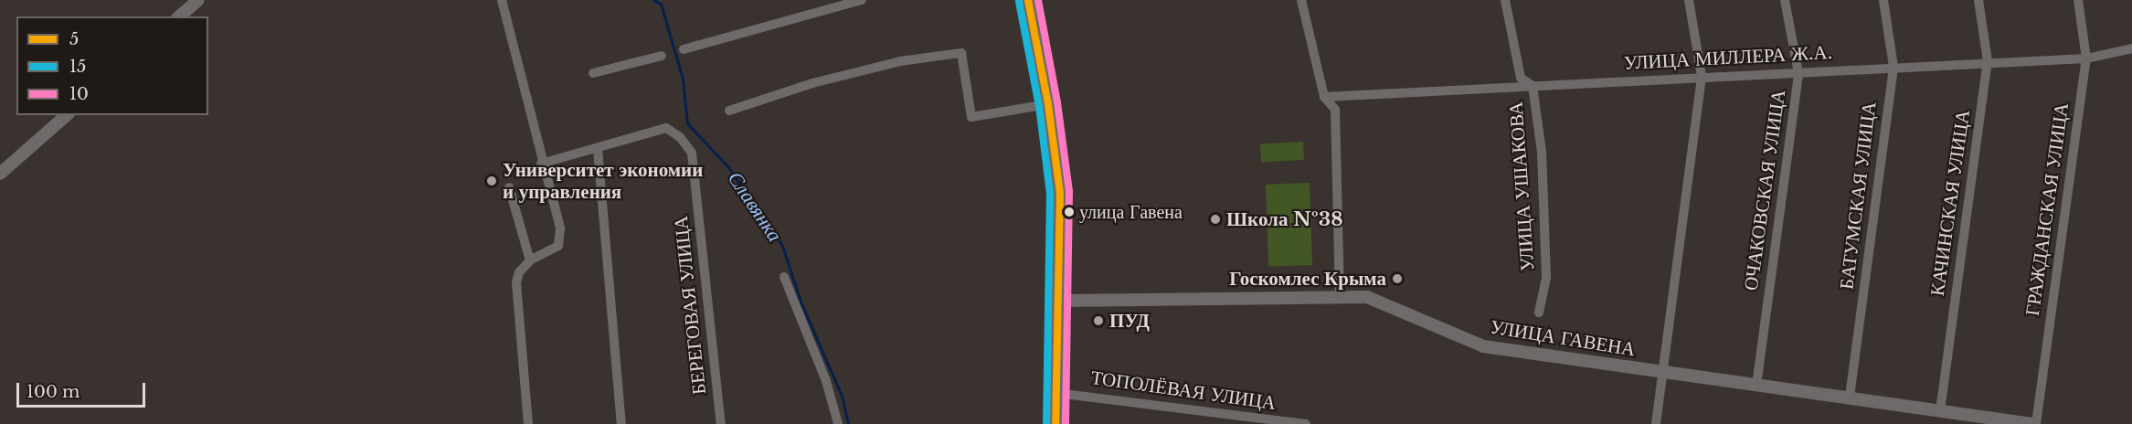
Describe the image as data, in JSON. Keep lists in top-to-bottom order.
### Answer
{
  "streets": {
    "street": [
      "УЛИЦА МИЛЛЕРА Ж.А.",
      "УЛИЦА УШАКОВА",
      "ОЧАКОВСКАЯ УЛИЦА",
      "БАТУМСКАЯ УЛИЦА",
      "КАЧИНСКАЯ УЛИЦА",
      "ГРАЖДАНСКАЯ УЛИЦА",
      "БЕРЕГОВАЯ УЛИЦА",
      "УЛИЦА ГАВЕНА",
      "ТОПОЛЁВАЯ УЛИЦА"
    ]
  },
  "crossings": [
    ["УЛИЦА МИЛЛЕРА Ж.А.", "УЛИЦА УШАКОВА"],
    ["УЛИЦА МИЛЛЕРА Ж.А.", "ОЧАКОВСКАЯ УЛИЦА"],
    ["УЛИЦА МИЛЛЕРА Ж.А.", "БАТУМСКАЯ УЛИЦА"],
    ["УЛИЦА МИЛЛЕРА Ж.А.", "КАЧИНСКАЯ УЛИЦА"],
    ["УЛИЦА МИЛЛЕРА Ж.А.", "ГРАЖДАНСКАЯ УЛИЦА"],
    ["ОЧАКОВСКАЯ УЛИЦА", "УЛИЦА ГАВЕНА"],
    ["БАТУМСКАЯ УЛИЦА", "УЛИЦА ГАВЕНА"],
    ["КАЧИНСКАЯ УЛИЦА", "УЛИЦА ГАВЕНА"],
    ["ГРАЖДАНСКАЯ УЛИЦА", "УЛИЦА ГАВЕНА"]
  ],
  "water": ["Славянка"],
  "places": [
    "Университет экономии и управления",
    "улица Гавена",
    "Школа №38",
    "Госкомлес Крыма",
    "ПУД"
  ],
  "lines": ["transit line 5", "transit line 10", "transit line 15"],
  "legend": ["5", "15", "10"],
  "scale_bar": "100 m"
}
